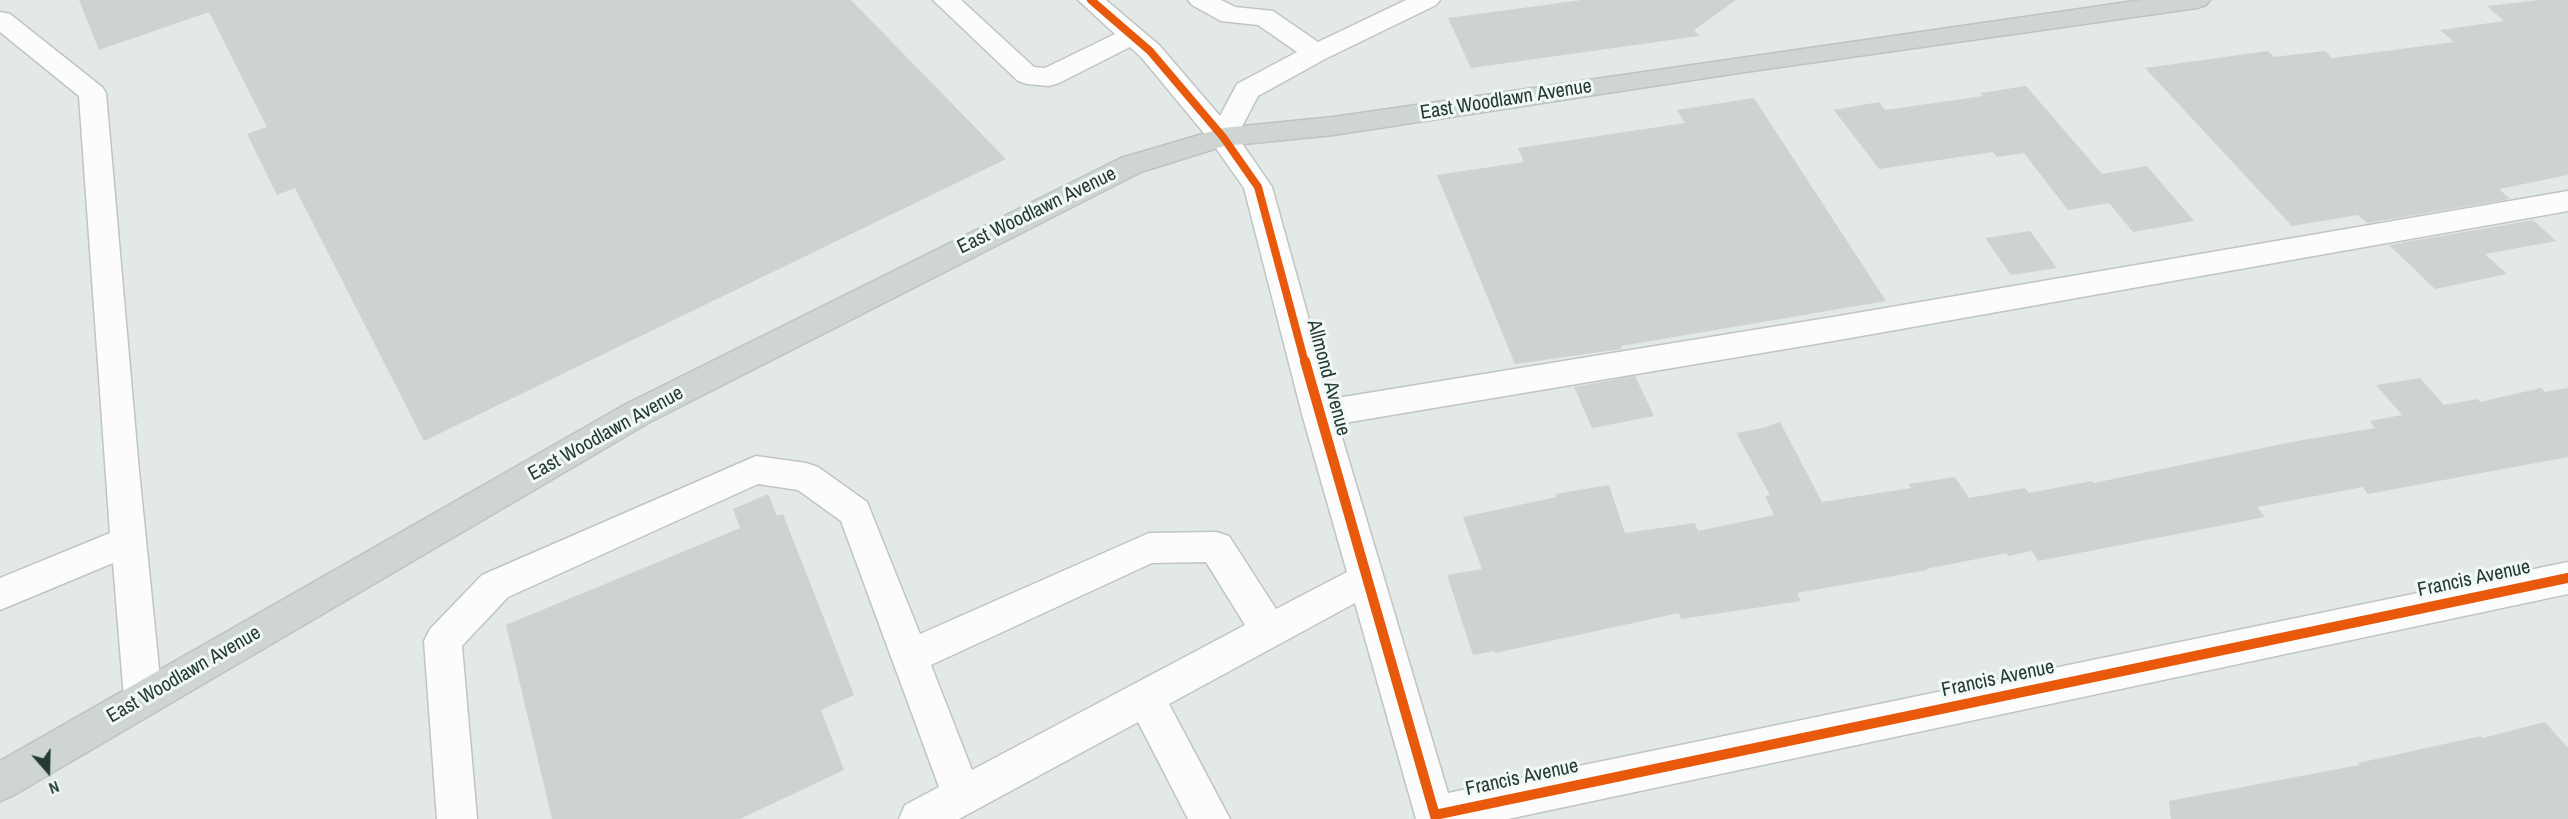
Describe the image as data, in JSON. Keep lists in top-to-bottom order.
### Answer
{
  "streets": {
    "main road": ["East Woodlawn Avenue"],
    "street": ["Allmond Avenue", "Francis Avenue"]
  },
  "crossings": [
    ["East Woodlawn Avenue", "Allmond Avenue"],
    ["Allmond Avenue", "Francis Avenue"]
  ],
  "north": "bottom"
}
